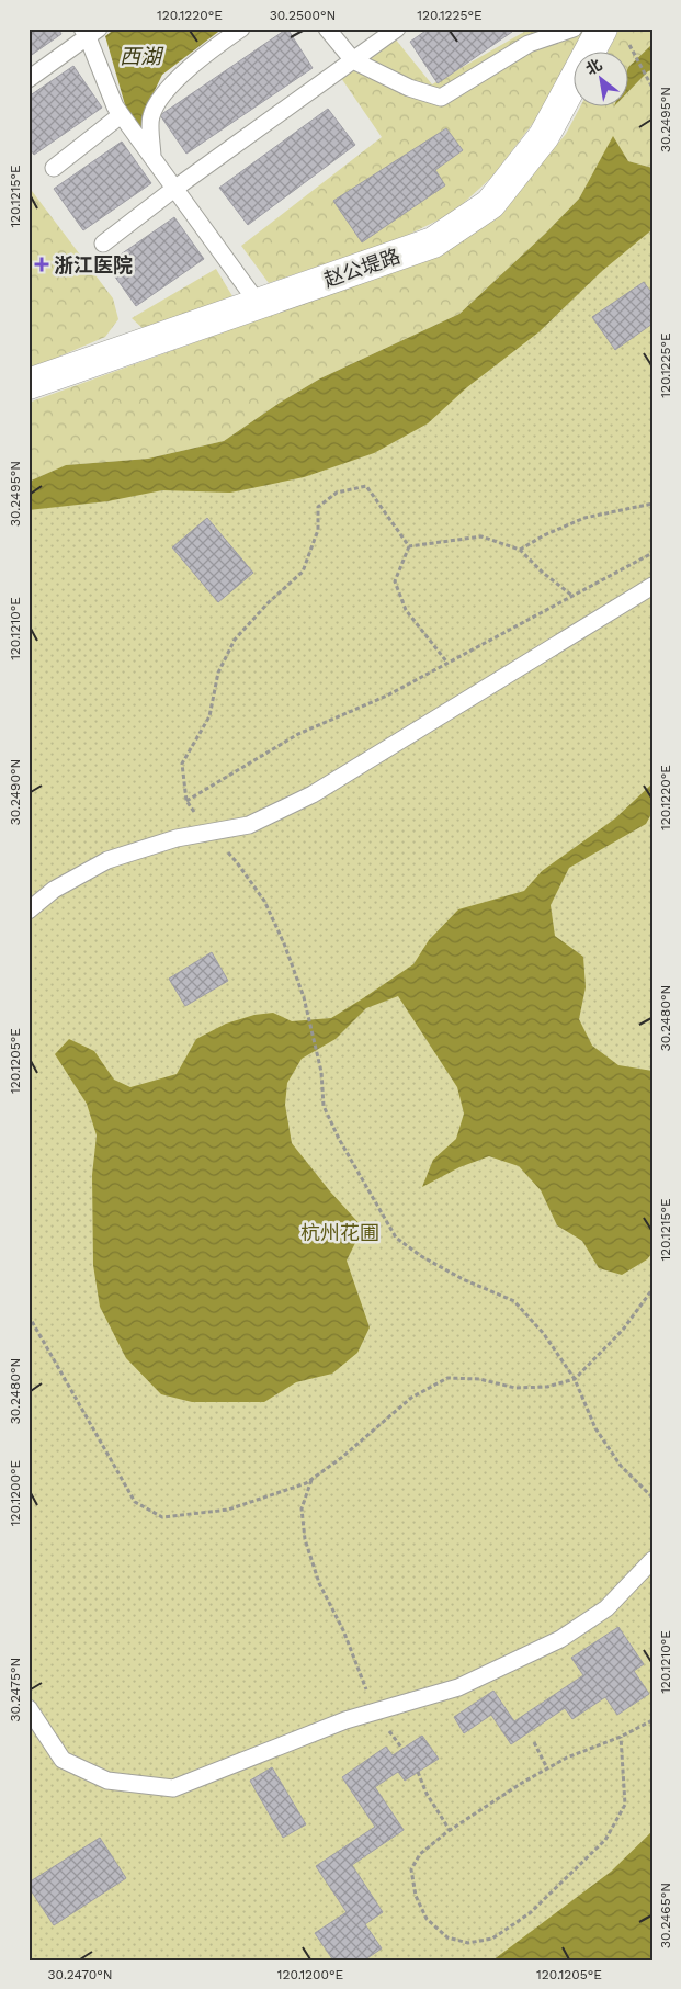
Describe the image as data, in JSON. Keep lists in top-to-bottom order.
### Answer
{
  "streets": {
    "street": ["赵公堤路"]
  },
  "water": ["西湖"],
  "parks": ["杭州花圃"],
  "places": {
    "health": ["浙江医院"]
  },
  "north": "top left",
  "coordinates": [
    "120.1220°E",
    "30.2500°N",
    "120.1225°E",
    "30.2495°N",
    "120.1215°E",
    "120.1210°E",
    "30.2490°N",
    "30.2480°N",
    "120.1205°E",
    "120.1200°E",
    "30.2475°N",
    "30.2465°N",
    "30.2470°N"
  ]
}
